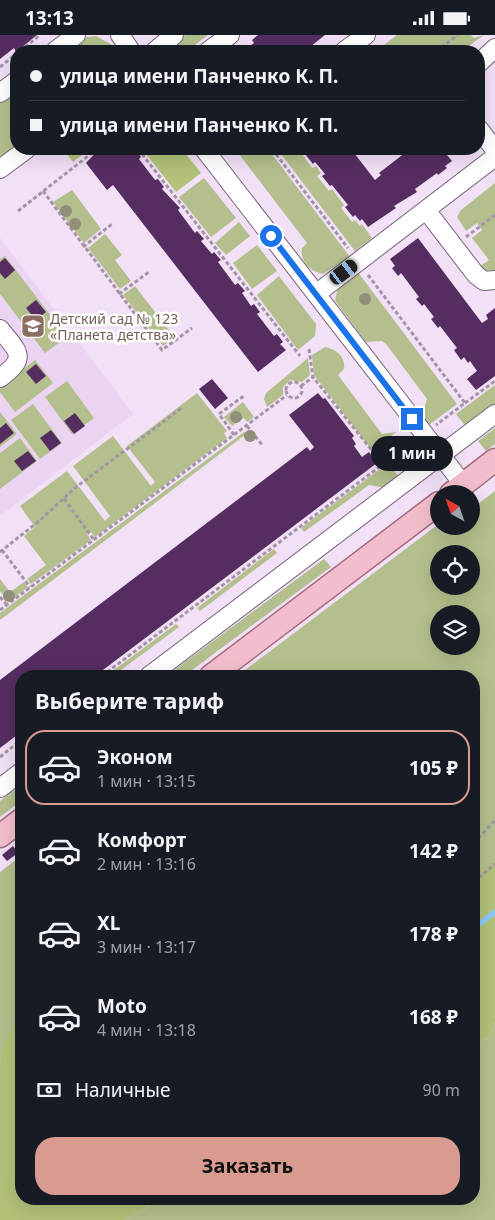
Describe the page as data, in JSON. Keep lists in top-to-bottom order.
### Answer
{
  "places": {
    "school or university": ["Детский сад № 123 «Планета детства»"]
  },
  "north": "top left",
  "page": {
    "status": "13:13",
    "banner": ["улица имени Панченко К. П.", "улица имени Панченко К. П."],
    "bubble": "1 мин",
    "heading": "Выберите тариф",
    "list": [
      {
        "name": "Эконом",
        "note": "1 мин · 13:15",
        "value": "105 ₽"
      },
      {
        "name": "Комфорт",
        "note": "2 мин · 13:16",
        "value": "142 ₽"
      },
      {
        "name": "XL",
        "note": "3 мин · 13:17",
        "value": "178 ₽"
      },
      {
        "name": "Moto",
        "note": "4 мин · 13:18",
        "value": "168 ₽"
      }
    ],
    "pay": ["Наличные", "90 m"],
    "buttons": "Заказать"
  }
}
